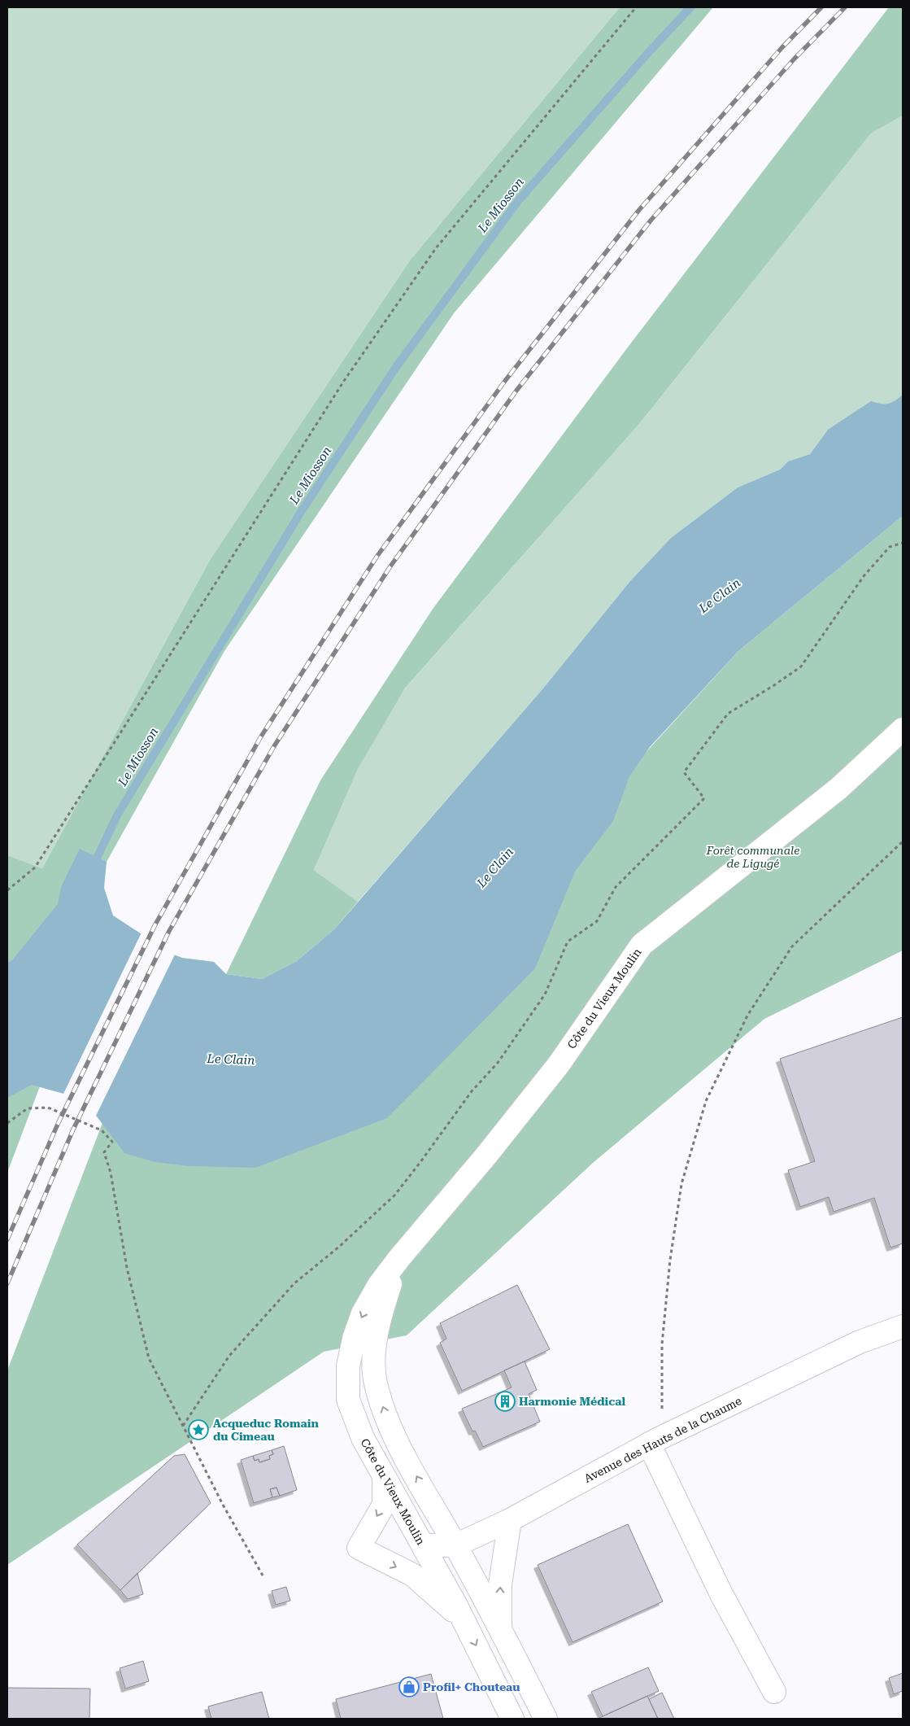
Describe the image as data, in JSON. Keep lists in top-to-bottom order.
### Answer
{
  "streets": {
    "street": ["Côte du Vieux Moulin", "Avenue des Hauts de la Chaume"]
  },
  "crossings": [
    ["Côte du Vieux Moulin", "Avenue des Hauts de la Chaume"]
  ],
  "water": ["Le Miosson", "Le Clain"],
  "parks": ["Forêt communale de Ligugé"],
  "places": {
    "building": ["Harmonie Médical"],
    "place": ["Acqueduc Romain du Cimeau"],
    "shop": ["Profil+ Chouteau"]
  }
}
